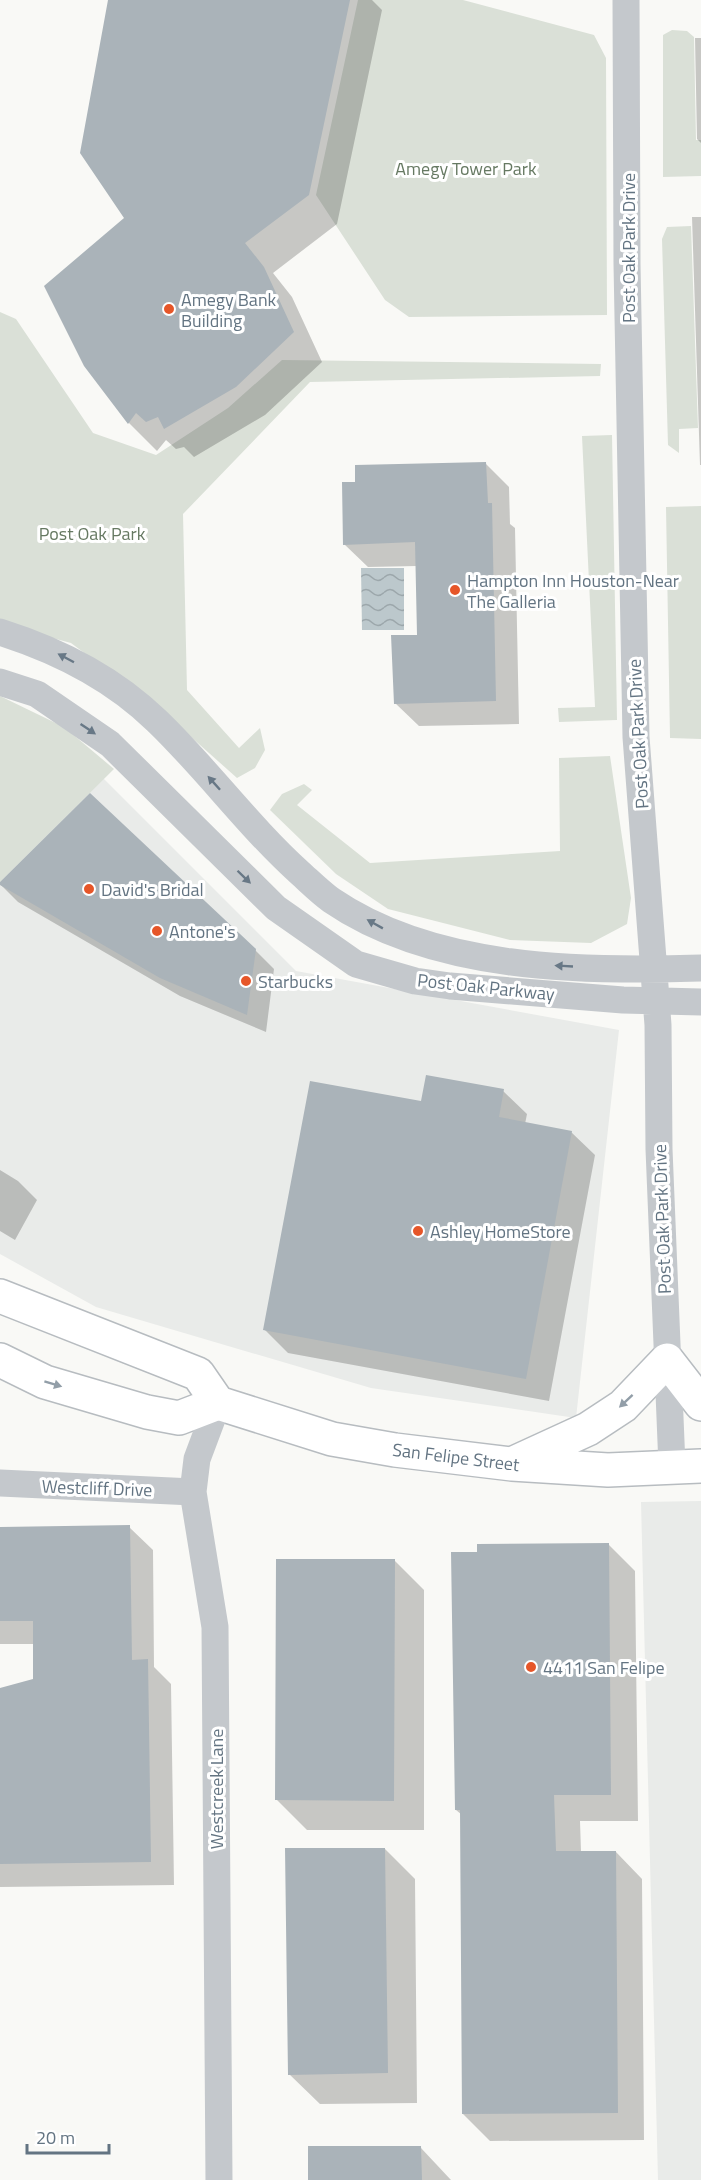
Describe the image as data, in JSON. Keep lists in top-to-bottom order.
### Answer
{
  "streets": {
    "main road": ["San Felipe Street"],
    "street": [
      "Post Oak Park Drive",
      "Post Oak Parkway",
      "Westcliff Drive",
      "Westcreek Lane"
    ]
  },
  "crossings": [
    ["Post Oak Park Drive", "Post Oak Parkway"],
    ["Post Oak Park Drive", "San Felipe Street"],
    ["San Felipe Street", "Westcreek Lane"],
    ["Westcliff Drive", "Westcreek Lane"]
  ],
  "parks": ["Amegy Tower Park", "Post Oak Park"],
  "places": [
    "Amegy Bank Building",
    "Hampton Inn Houston-Near The Galleria",
    "David's Bridal",
    "Antone's",
    "Starbucks",
    "Ashley HomeStore",
    "4411 San Felipe"
  ],
  "scale_bar": "20 m"
}
